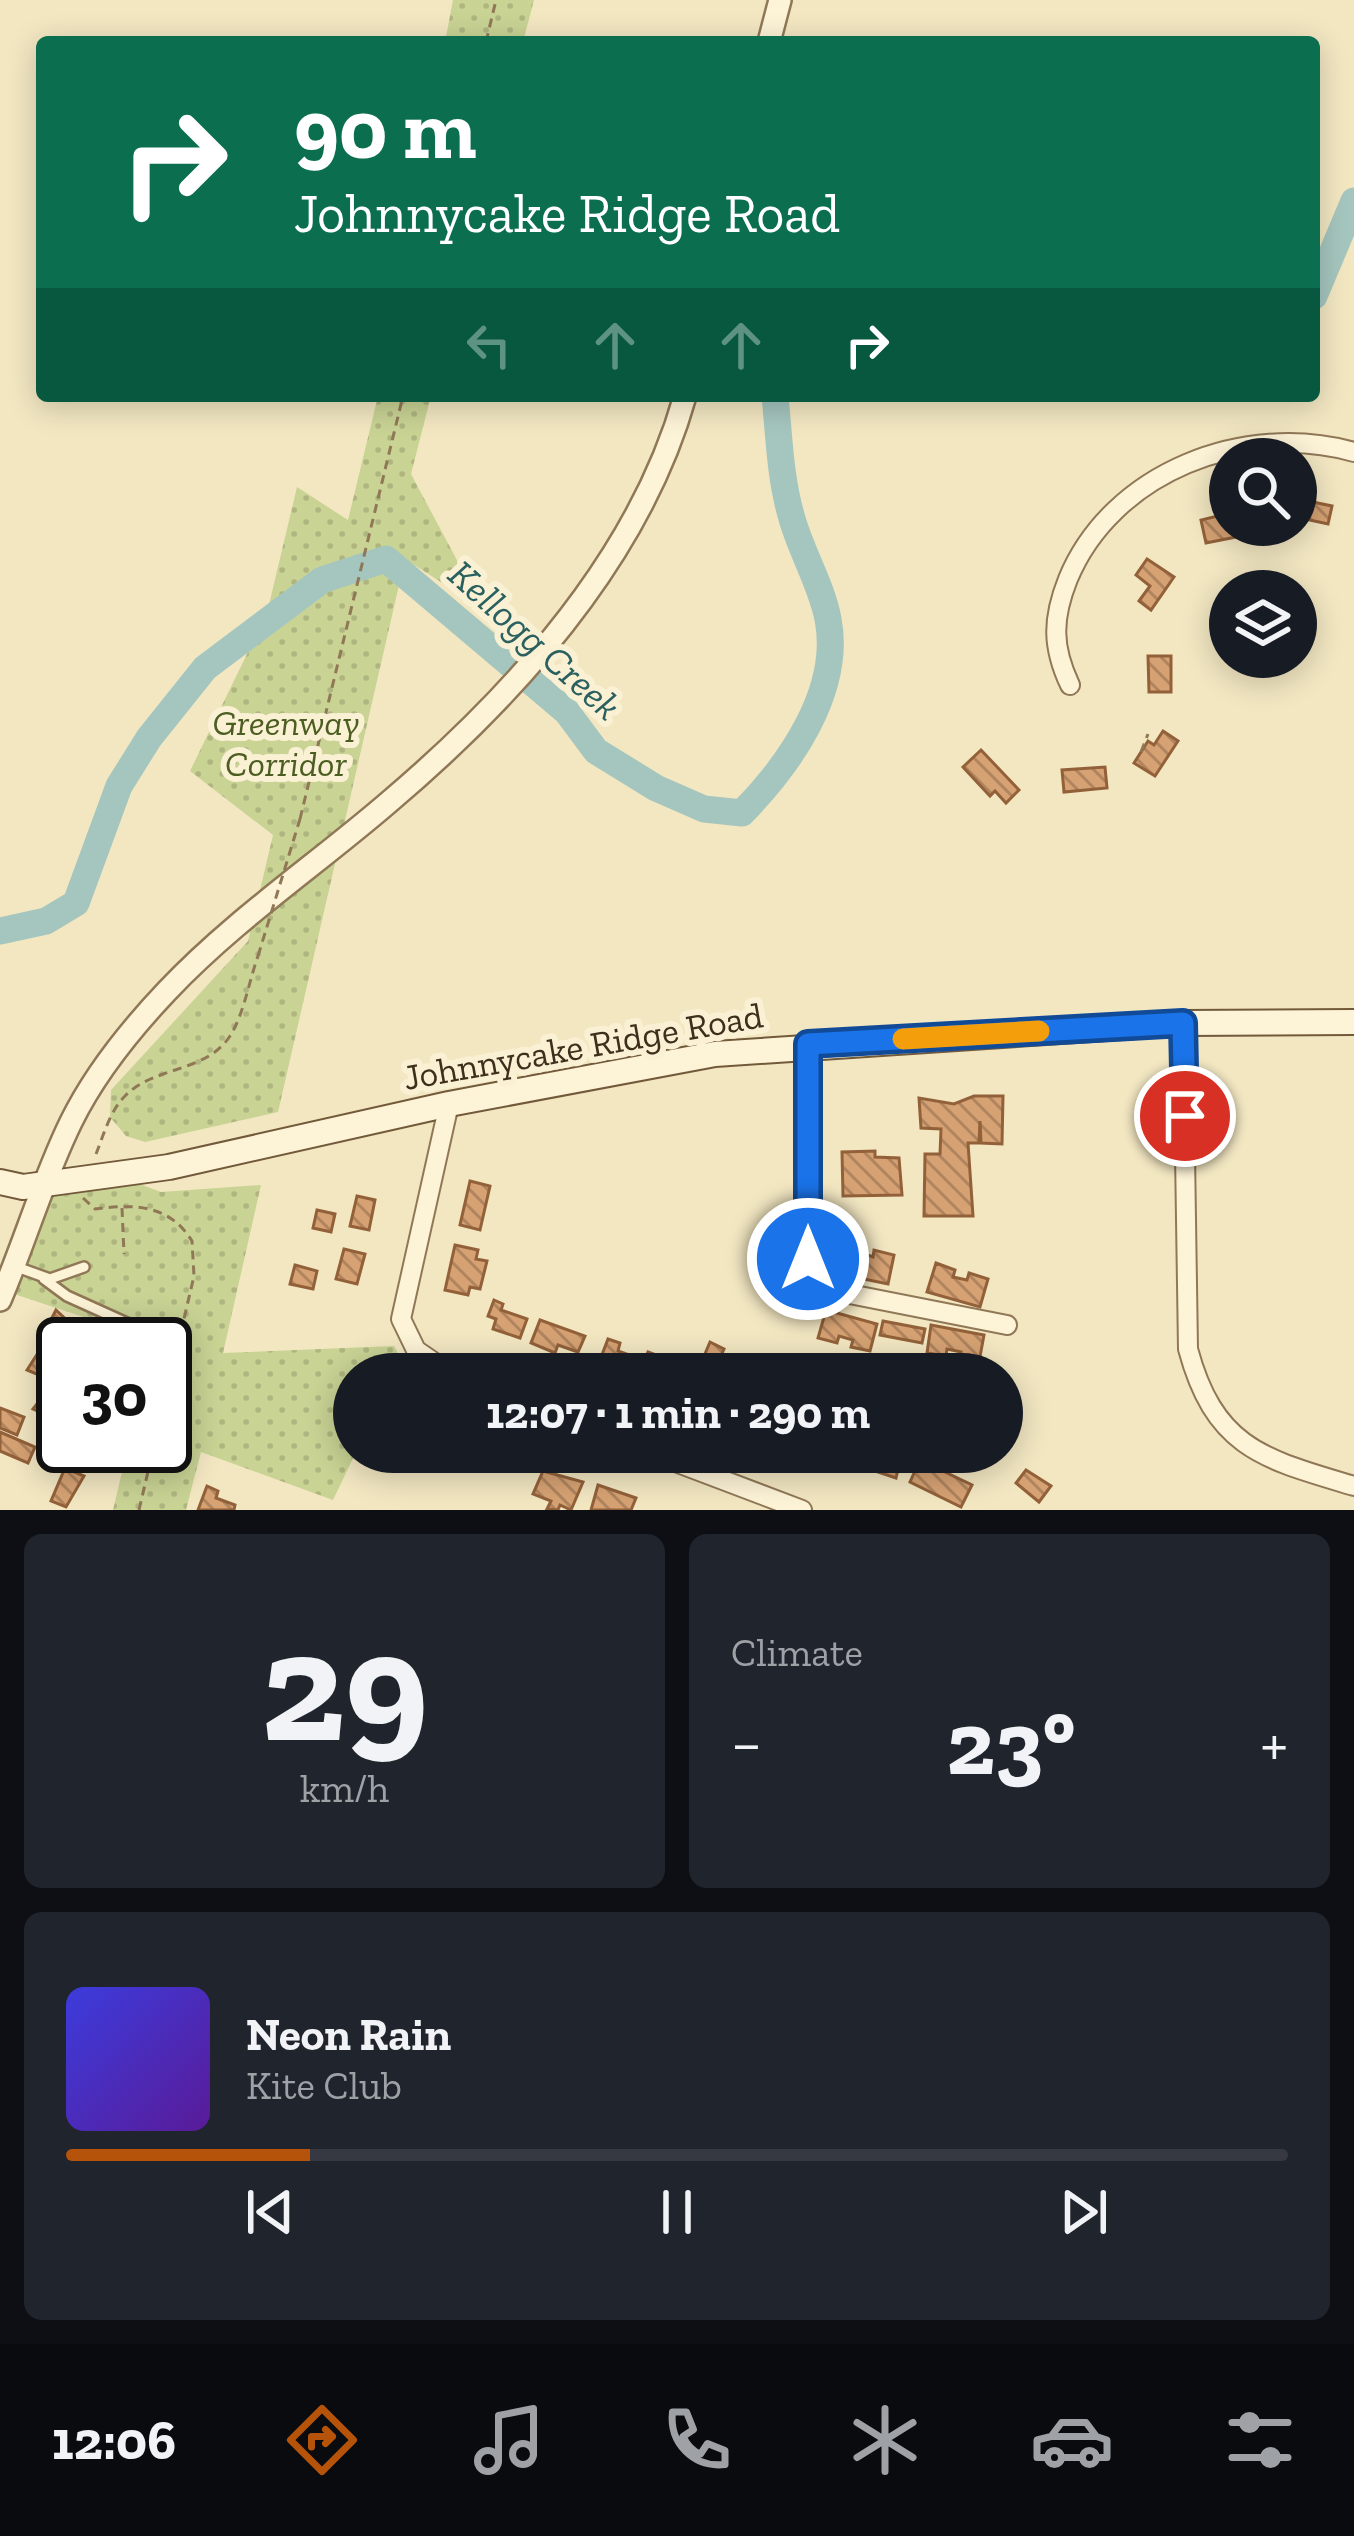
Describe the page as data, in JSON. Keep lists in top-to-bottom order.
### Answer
{
  "streets": {
    "main road": ["Johnnycake Ridge Road"]
  },
  "water": ["Kellogg Creek"],
  "parks": ["Greenway Corridor"],
  "page": {
    "turn": ["90 m", "Johnnycake Ridge Road"],
    "limit": "30",
    "trip": "12:07 · 1 min · 290 m",
    "tile": [
      ["29", "km/h"],
      "Climate"
    ],
    "heat": ["−", "23°", "+"],
    "song": ["Neon Rain", "Kite Club"],
    "tabs": "12:06"
  }
}
